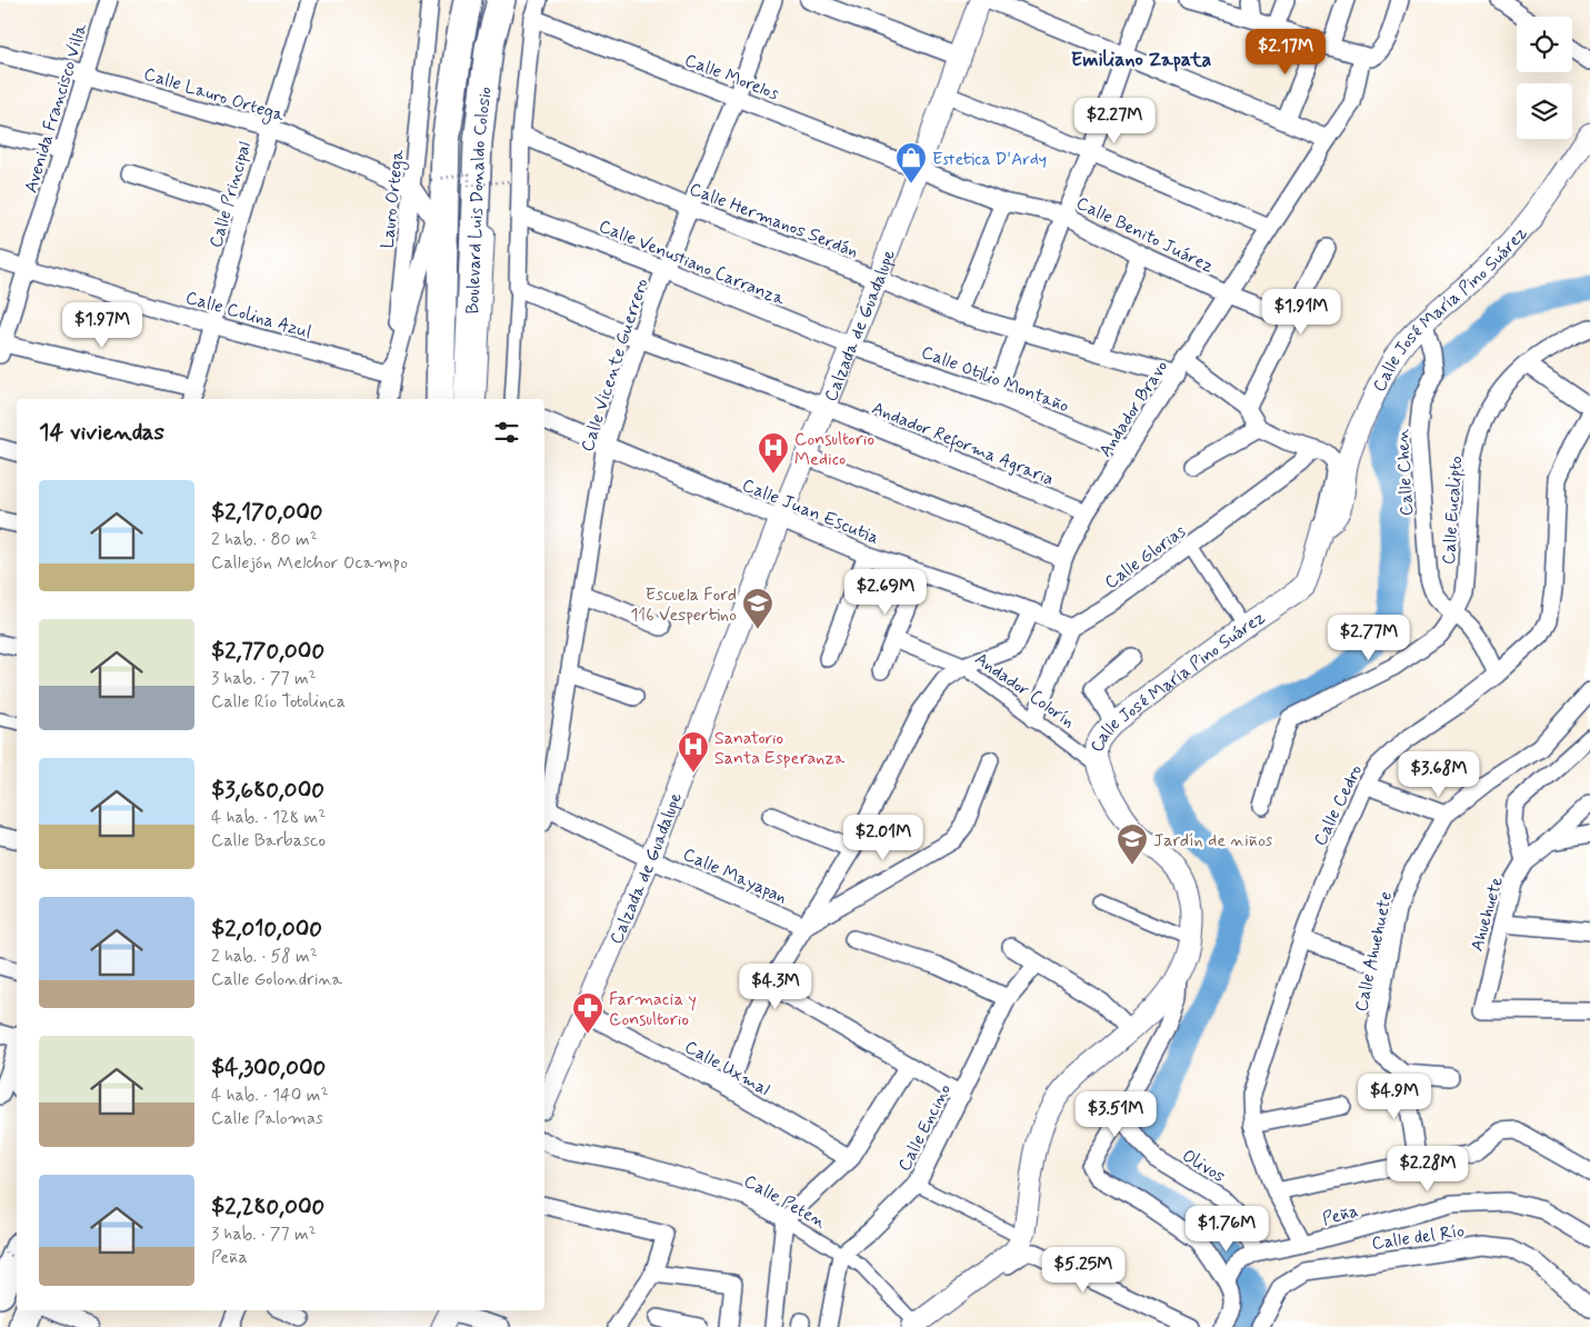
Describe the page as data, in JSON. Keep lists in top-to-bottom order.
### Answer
{
  "streets": {
    "highway": ["Boulevard Luis Donaldo Colosio"],
    "street": [
      "Calle Morelos",
      "Calle Lauro Ortega",
      "Avenida Francisco Villa",
      "Calle Principal",
      "Lauro Ortega",
      "Calle Hermanos Serdán",
      "Calle Benito Juárez",
      "Calle Venustiano Carranza",
      "Calle José María Pino Suárez",
      "Calle Colina Azul",
      "Calzada de Guadalupe",
      "Calle Vicente Guerrero",
      "Calle Otilio Montaño",
      "Andador Bravo",
      "Andador Reforma Agraria",
      "Calle Chen",
      "Calle Juan Escutia",
      "Calle Eucalipto",
      "Calle Glorias",
      "Andador Colorín",
      "Calle Cedro",
      "Calle Mayapan",
      "Ahuehuete",
      "Calle Ahuehuete",
      "Calle Uxmal",
      "Calle Encino",
      "Olivos",
      "Calle Peten",
      "Peña",
      "Calle del Río"
    ]
  },
  "crossings": [
    ["Calle Morelos", "Calle Benito Juárez"],
    ["Calle Morelos", "Calzada de Guadalupe"],
    ["Calle Morelos", "Calle Vicente Guerrero"],
    ["Calle Lauro Ortega", "Avenida Francisco Villa"],
    ["Calle Lauro Ortega", "Calle Principal"],
    ["Calle Lauro Ortega", "Lauro Ortega"],
    ["Avenida Francisco Villa", "Calle Colina Azul"],
    ["Calle Principal", "Calle Colina Azul"],
    ["Lauro Ortega", "Calle Colina Azul"],
    ["Calle Hermanos Serdán", "Calzada de Guadalupe"],
    ["Calle Hermanos Serdán", "Calle Vicente Guerrero"],
    ["Calle Hermanos Serdán", "Andador Bravo"],
    ["Calle Benito Juárez", "Calzada de Guadalupe"],
    ["Calle Benito Juárez", "Andador Bravo"],
    ["Calle Venustiano Carranza", "Calzada de Guadalupe"],
    ["Calle Venustiano Carranza", "Calle Vicente Guerrero"],
    ["Calle Venustiano Carranza", "Calle Otilio Montaño"],
    ["Calle José María Pino Suárez", "Calle Chen"],
    ["Calle José María Pino Suárez", "Calle Glorias"],
    ["Calle José María Pino Suárez", "Andador Colorín"],
    ["Calzada de Guadalupe", "Calle Otilio Montaño"],
    ["Calzada de Guadalupe", "Andador Reforma Agraria"],
    ["Calzada de Guadalupe", "Calle Juan Escutia"],
    ["Calzada de Guadalupe", "Calle Mayapan"],
    ["Calzada de Guadalupe", "Calle Uxmal"],
    ["Calle Vicente Guerrero", "Andador Reforma Agraria"],
    ["Calle Vicente Guerrero", "Calle Juan Escutia"],
    ["Calle Vicente Guerrero", "Calle Mayapan"],
    ["Calle Otilio Montaño", "Andador Bravo"],
    ["Andador Bravo", "Andador Reforma Agraria"],
    ["Andador Bravo", "Calle Juan Escutia"],
    ["Calle Chen", "Calle Eucalipto"],
    ["Calle Chen", "Calle Cedro"],
    ["Calle Juan Escutia", "Calle Glorias"],
    ["Calle Cedro", "Peña"],
    ["Calle Encino", "Calle Peten"],
    ["Olivos", "Peña"]
  ],
  "districts": ["Emiliano Zapata"],
  "places": {
    "shop": ["Estetica D'Ardy"],
    "hospital": ["Consultorio Medico", "Sanatorio Santa Esperanza"],
    "school or university": ["Escuela Ford 116 Vespertino", "Jardín de niños"],
    "pharmacy": ["Farmacia y Consultorio"]
  },
  "page": {
    "price": [
      "$2.17M",
      "$2.27M",
      "$1.91M",
      "$1.97M",
      "$2.69M",
      "$2.77M",
      "$3.68M",
      "$2.01M",
      "$4.3M",
      "$4.9M",
      "$3.51M",
      "$2.28M",
      "$1.76M",
      "$5.25M"
    ],
    "heading": "14 viviendas",
    "list": [
      {
        "name": "$2,170,000",
        "note": "2 hab. · 80 m² · Callejón Melchor Ocampo"
      },
      {
        "name": "$2,770,000",
        "note": "3 hab. · 77 m² · Calle Río Totolinca"
      },
      {
        "name": "$3,680,000",
        "note": "4 hab. · 128 m² · Calle Barbasco"
      },
      {
        "name": "$2,010,000",
        "note": "2 hab. · 58 m² · Calle Golondrina"
      },
      {
        "name": "$4,300,000",
        "note": "4 hab. · 140 m² · Calle Palomas"
      },
      {
        "name": "$2,280,000",
        "note": "3 hab. · 77 m² · Peña"
      }
    ]
  }
}
